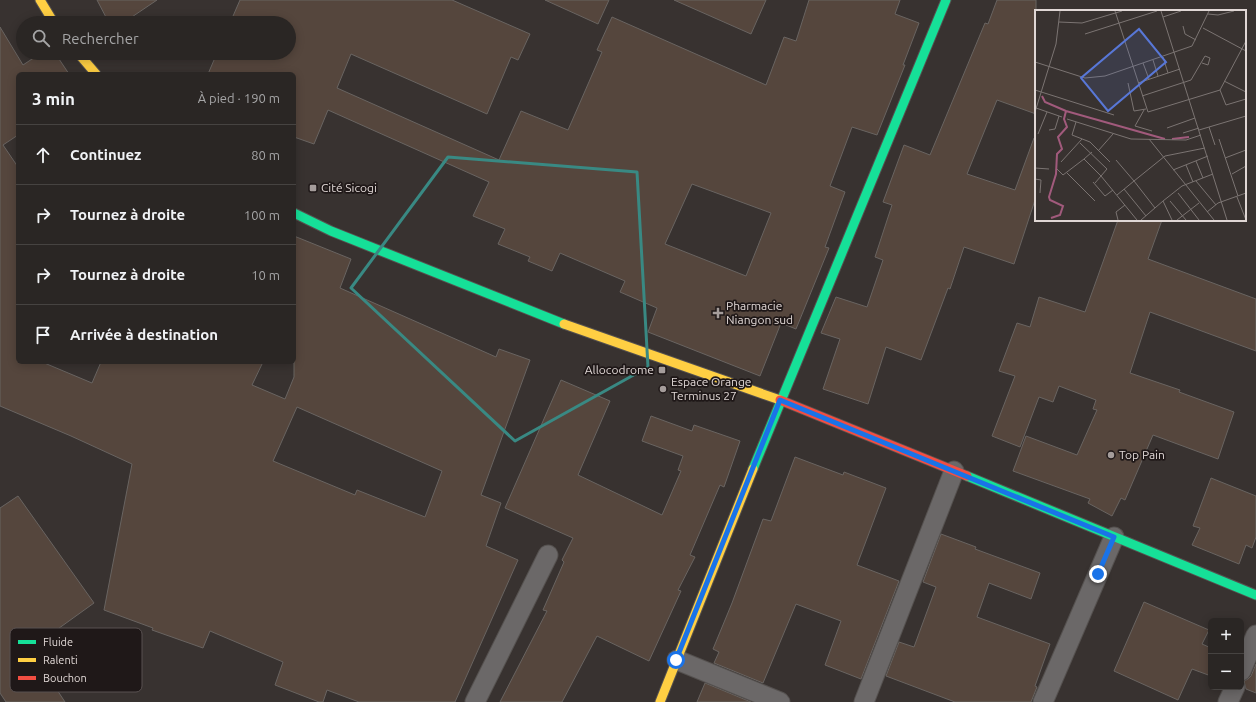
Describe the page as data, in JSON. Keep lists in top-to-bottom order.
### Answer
{
  "places": {
    "transit": ["Cité Sicogi", "Allocodrome"],
    "health": ["Pharmacie Niangon sud"],
    "other": ["Espace Orange Terminus 27", "Top Pain"]
  },
  "legend": ["Fluide", "Ralenti", "Bouchon"],
  "page": {
    "search": "Rechercher",
    "heading": ["3 min", "À pied · 190 m"],
    "list": [
      ["Continuez", "80 m"],
      ["Tournez à droite", "100 m"],
      ["Tournez à droite", "10 m"],
      "Arrivée à destination"
    ],
    "map_buttons": ["+", "−"]
  }
}
